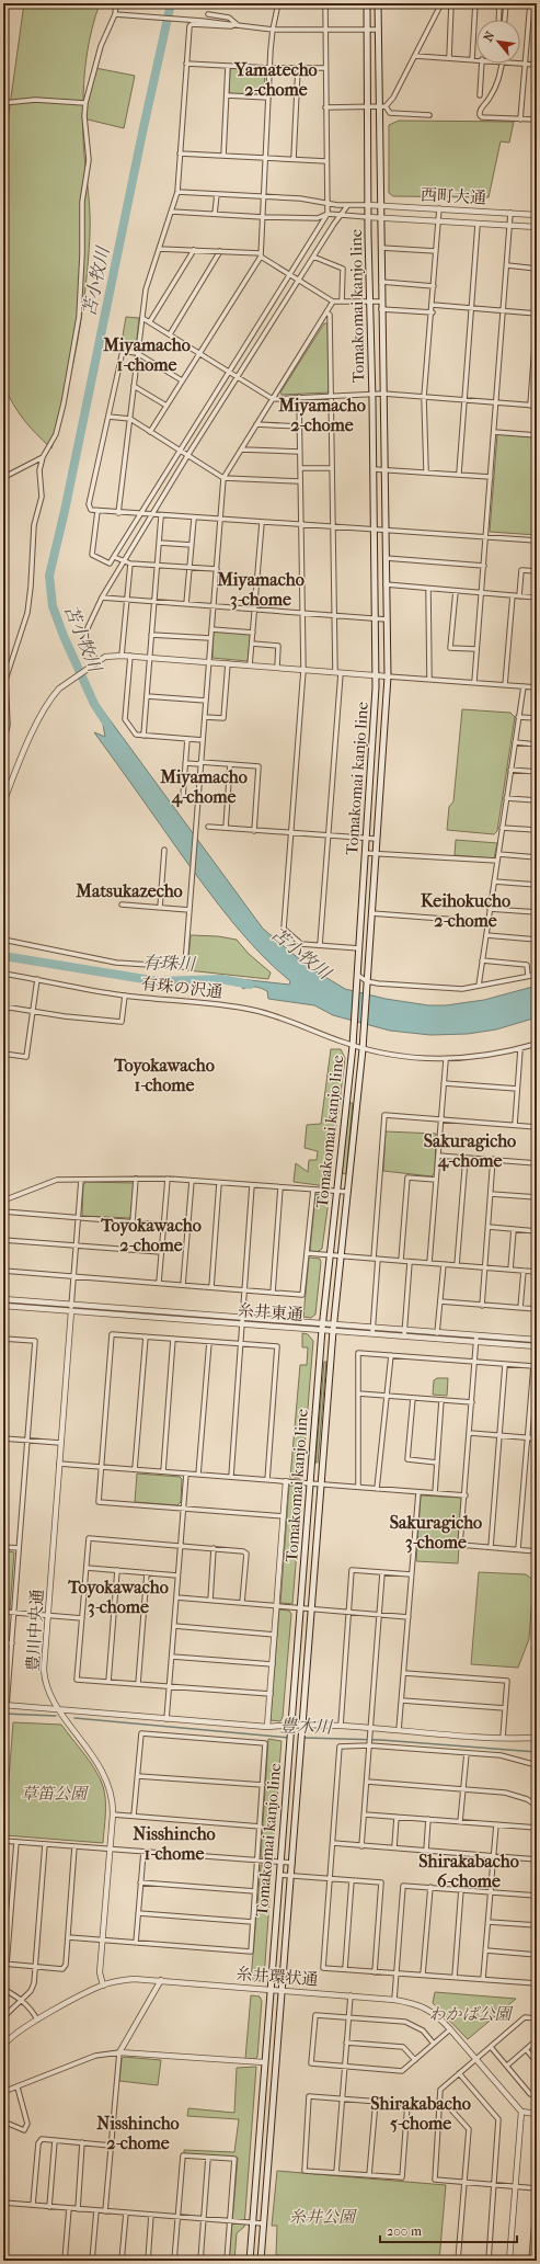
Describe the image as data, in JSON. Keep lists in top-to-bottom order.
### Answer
{
  "streets": {
    "main road": ["Tomakomai kanjo line"],
    "street": [
      "西町大通",
      "有珠の沢通",
      "糸井東通",
      "豊川中央通",
      "糸井環状通"
    ]
  },
  "crossings": [
    ["西町大通", "Tomakomai kanjo line"],
    ["Tomakomai kanjo line", "有珠の沢通"],
    ["Tomakomai kanjo line", "糸井東通"],
    ["Tomakomai kanjo line", "糸井環状通"],
    ["糸井東通", "豊川中央通"],
    ["豊川中央通", "糸井環状通"]
  ],
  "districts": [
    "Yamatecho 2-chome",
    "Miyamacho 1-chome",
    "Miyamacho 2-chome",
    "Miyamacho 3-chome",
    "Miyamacho 4-chome",
    "Matsukazecho",
    "Keihokucho 2-chome",
    "Toyokawacho 1-chome",
    "Sakuragicho 4-chome",
    "Toyokawacho 2-chome",
    "Sakuragicho 3-chome",
    "Toyokawacho 3-chome",
    "Nisshincho 1-chome",
    "Shirakabacho 6-chome",
    "Shirakabacho 5-chome",
    "Nisshincho 2-chome"
  ],
  "water": ["苫小牧川", "有珠川", "豊木川"],
  "parks": ["草笛公園", "わかば公園", "糸井公園"],
  "scale_bar": "200 m",
  "north": "top left"
}
